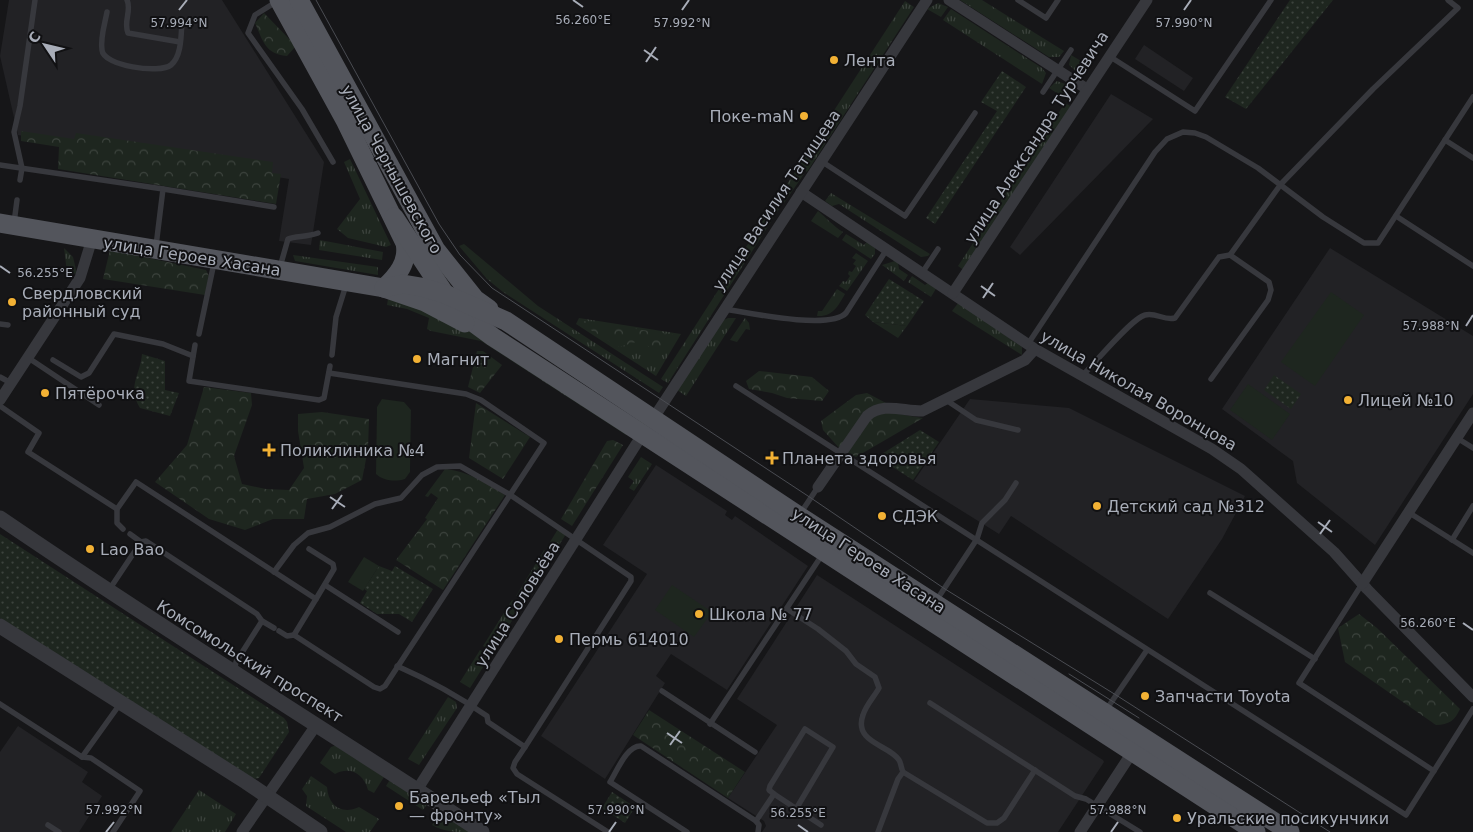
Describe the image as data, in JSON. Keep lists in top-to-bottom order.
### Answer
{
  "streets": {
    "main road": ["улица Чернышевского", "улица Героев Хасана"],
    "street": [
      "улица Александра Турчевича",
      "улица Василия Татищева",
      "улица Николая Воронцова",
      "улица Соловьёва",
      "Комсомольский проспект"
    ]
  },
  "crossings": [
    ["улица Александра Турчевича", "улица Николая Воронцова"],
    ["улица Чернышевского", "улица Героев Хасана"],
    ["улица Василия Татищева", "улица Героев Хасана"],
    ["улица Василия Татищева", "улица Николая Воронцова"],
    ["улица Героев Хасана", "улица Соловьёва"],
    ["улица Соловьёва", "Комсомольский проспект"]
  ],
  "places": {
    "other": [
      "Лента",
      "Поке-maN",
      "Свердловский районный суд",
      "Магнит",
      "Пятёрочка",
      "Лицей №10",
      "Детский сад №312",
      "СДЭК",
      "Lao Bao",
      "Школа № 77",
      "Пермь 614010",
      "Запчасти Toyota",
      "Барельеф «Тыл — фронту»",
      "Уральские посикунчики"
    ],
    "health": ["Поликлиника №4", "Планета здоровья"]
  },
  "north": "top left",
  "coordinates": [
    "56.260°E",
    "57.994°N",
    "57.992°N",
    "57.990°N",
    "56.255°E",
    "57.988°N"
  ]
}
